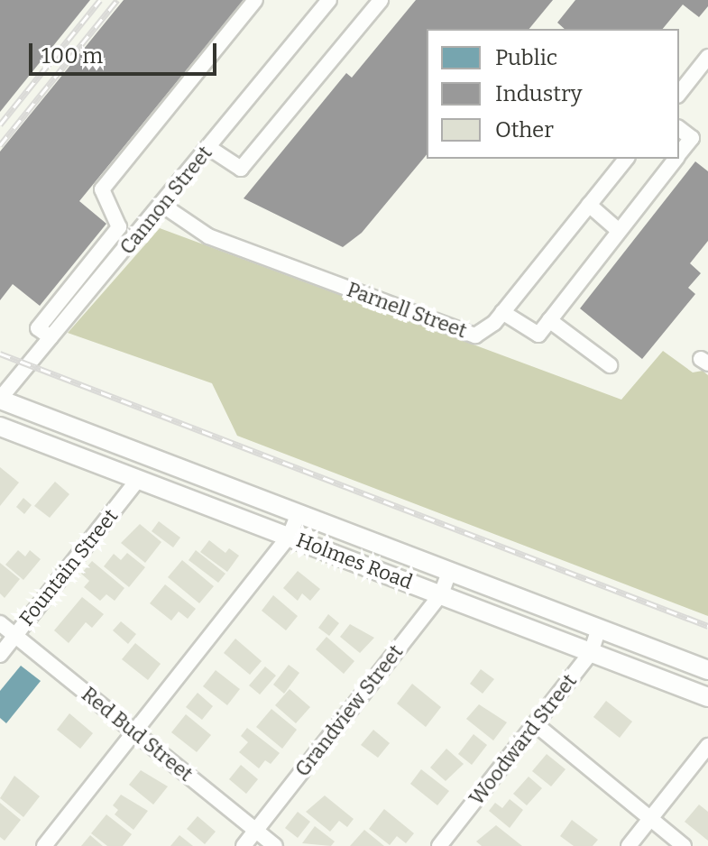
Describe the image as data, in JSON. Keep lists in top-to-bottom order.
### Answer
{
  "streets": {
    "main road": ["Holmes Road"],
    "street": [
      "Cannon Street",
      "Parnell Street",
      "Fountain Street",
      "Grandview Street",
      "Red Bud Street",
      "Woodward Street"
    ]
  },
  "crossings": [
    ["Cannon Street", "Parnell Street"],
    ["Cannon Street", "Holmes Road"],
    ["Holmes Road", "Fountain Street"],
    ["Holmes Road", "Grandview Street"],
    ["Holmes Road", "Woodward Street"],
    ["Fountain Street", "Red Bud Street"],
    ["Grandview Street", "Red Bud Street"]
  ],
  "legend": ["Public", "Industry", "Other"],
  "scale_bar": "100 m"
}
